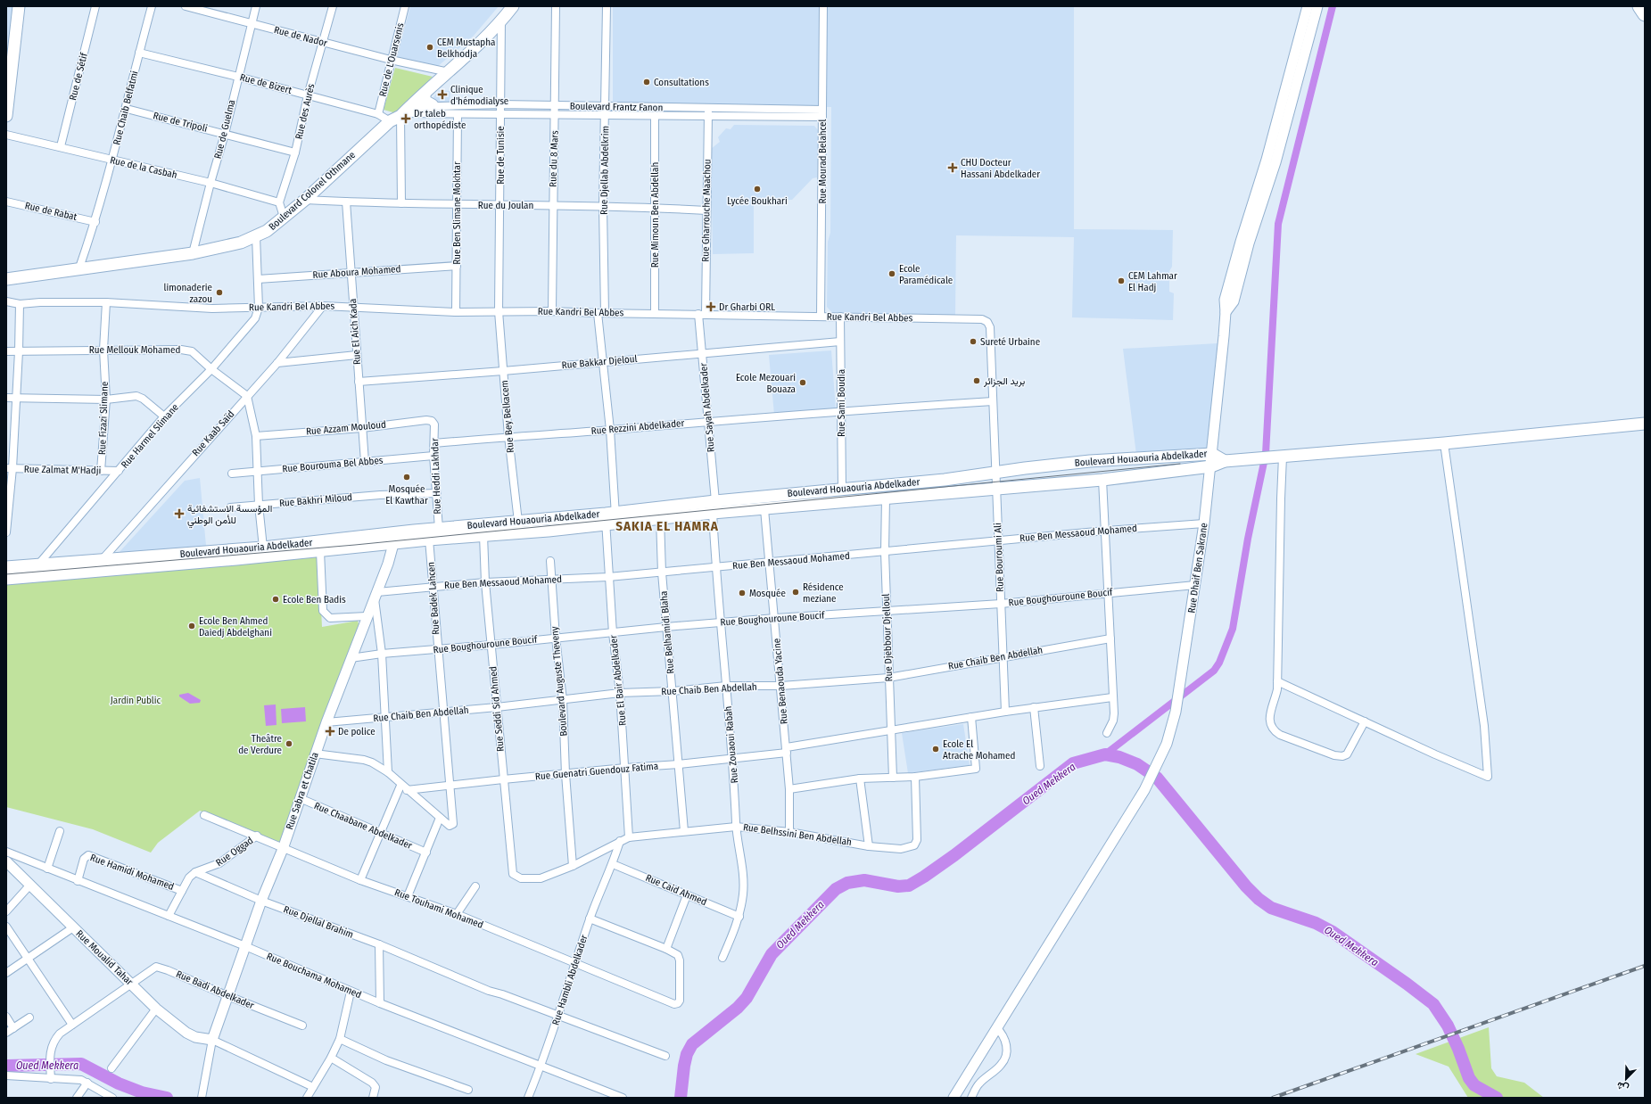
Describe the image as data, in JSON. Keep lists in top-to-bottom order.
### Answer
{
  "streets": {
    "main road": [
      "Boulevard Colonel Othmane",
      "Boulevard Houaouria Abdelkader",
      "Rue Dhaif Ben Sakrane",
      "Rue Sabra et Chatila",
      "Rue Moualid Tahar"
    ],
    "street": [
      "Rue de Nador",
      "Rue de L'Ouarsenis",
      "Rue de Sétif",
      "Rue de Bizert",
      "Boulevard Frantz Fanon",
      "Rue Chaib Belfatmi",
      "Rue des Aurès",
      "Rue de Tripoli",
      "Rue de Guelma",
      "Rue de Tunisie",
      "Rue du 8 Mars",
      "Rue Mourad Belahcel",
      "Rue de la Casbah",
      "Rue Djellab Abdelkrim",
      "Rue du Joulan",
      "Rue Gharrouche Maachou",
      "Rue de Rabat",
      "Rue Ben Slimane Mokhtar",
      "Rue Mimoun Ben Abdellah",
      "Rue Aboura Mohamed",
      "Rue Kandri Bel Abbes",
      "Rue El Aich Kada",
      "Rue Mellouk Mohamed",
      "Rue Bakkar Djeloul",
      "Rue Sami Boudia",
      "Rue Sayah Abdelkader",
      "Rue Bey Belkacem",
      "Rue Fizazi Slimane",
      "Rue Rezzini Abdelkader",
      "Rue Azzam Mouloud",
      "Rue Kaab Saïd",
      "Rue Harmel Slimane",
      "Rue Bourouma Bel Abbes",
      "Rue Zalmat M'Hadji",
      "Rue Heddi Lakhdar",
      "Rue Bakhri Miloud",
      "Rue Ben Messaoud Mohamed",
      "Rue Bouroumi Ali",
      "Rue Boughouroune Boucif",
      "Rue Badek Lahcen",
      "Rue Belhamidi Blaha",
      "Rue Djebbour Djelloul",
      "Rue Chaib Ben Abdellah",
      "Rue El Bair Abdelkader",
      "Boulevard Auguste Theveny",
      "Rue Benaouda Yacine",
      "Rue Seddi Sid Ahmed",
      "Rue Zouaoui Rabah",
      "Rue Guenatri Guendouz Fatima",
      "Rue Chaabane Abdelkader",
      "Rue Belhssini Ben Abdellah",
      "Rue Oggad",
      "Rue Hamidi Mohamed",
      "Rue Caid Ahmed",
      "Rue Touhami Mohamed",
      "Rue Djellal Brahim",
      "Rue Bouchama Mohamed",
      "Rue Hambli Abdelkader",
      "Rue Badi Abdelkader"
    ]
  },
  "crossings": [
    ["Rue de Nador", "Rue de L'Ouarsenis"],
    ["Rue de Nador", "Rue des Aurès"],
    ["Rue de Nador", "Rue de Guelma"],
    ["Rue de Nador", "Boulevard Colonel Othmane"],
    ["Rue de L'Ouarsenis", "Rue de Bizert"],
    ["Rue de Sétif", "Rue de la Casbah"],
    ["Rue de Bizert", "Boulevard Frantz Fanon"],
    ["Rue de Bizert", "Rue Chaib Belfatmi"],
    ["Rue de Bizert", "Rue des Aurès"],
    ["Rue de Bizert", "Rue de Guelma"],
    ["Rue de Bizert", "Boulevard Colonel Othmane"],
    ["Boulevard Frantz Fanon", "Rue de Tunisie"],
    ["Boulevard Frantz Fanon", "Rue du 8 Mars"],
    ["Boulevard Frantz Fanon", "Rue Mourad Belahcel"],
    ["Boulevard Frantz Fanon", "Rue Djellab Abdelkrim"],
    ["Boulevard Frantz Fanon", "Boulevard Colonel Othmane"],
    ["Boulevard Frantz Fanon", "Rue Gharrouche Maachou"],
    ["Rue Chaib Belfatmi", "Rue de Tripoli"],
    ["Rue Chaib Belfatmi", "Rue de la Casbah"],
    ["Rue Chaib Belfatmi", "Boulevard Colonel Othmane"],
    ["Rue Chaib Belfatmi", "Rue de Rabat"],
    ["Rue des Aurès", "Rue de Tripoli"],
    ["Rue des Aurès", "Rue de la Casbah"],
    ["Rue de Tripoli", "Rue de Guelma"],
    ["Rue de Guelma", "Rue de la Casbah"],
    ["Rue de Guelma", "Boulevard Colonel Othmane"],
    ["Rue de Tunisie", "Boulevard Colonel Othmane"],
    ["Rue de Tunisie", "Rue du Joulan"],
    ["Rue de Tunisie", "Rue Kandri Bel Abbes"],
    ["Rue de Tunisie", "Rue Bey Belkacem"],
    ["Rue du 8 Mars", "Rue du Joulan"],
    ["Rue du 8 Mars", "Rue Kandri Bel Abbes"],
    ["Rue Mourad Belahcel", "Rue Kandri Bel Abbes"],
    ["Rue Djellab Abdelkrim", "Rue du Joulan"],
    ["Rue Djellab Abdelkrim", "Rue Kandri Bel Abbes"],
    ["Rue Djellab Abdelkrim", "Rue Bakkar Djeloul"],
    ["Rue Djellab Abdelkrim", "Rue Rezzini Abdelkader"],
    ["Rue Djellab Abdelkrim", "Rue El Bair Abdelkader"],
    ["Boulevard Colonel Othmane", "Rue du Joulan"],
    ["Rue du Joulan", "Rue Gharrouche Maachou"],
    ["Rue du Joulan", "Rue Ben Slimane Mokhtar"],
    ["Rue du Joulan", "Rue Mimoun Ben Abdellah"],
    ["Rue du Joulan", "Rue El Aich Kada"],
    ["Rue Gharrouche Maachou", "Rue Kandri Bel Abbes"],
    ["Rue Gharrouche Maachou", "Rue Sayah Abdelkader"],
    ["Rue Ben Slimane Mokhtar", "Rue Aboura Mohamed"],
    ["Rue Ben Slimane Mokhtar", "Rue Kandri Bel Abbes"],
    ["Rue Mimoun Ben Abdellah", "Rue Kandri Bel Abbes"],
    ["Rue Aboura Mohamed", "Rue El Aich Kada"],
    ["Rue Kandri Bel Abbes", "Rue El Aich Kada"],
    ["Rue Kandri Bel Abbes", "Rue Sami Boudia"],
    ["Rue Kandri Bel Abbes", "Rue Sayah Abdelkader"],
    ["Rue Kandri Bel Abbes", "Rue Bey Belkacem"],
    ["Rue Kandri Bel Abbes", "Rue Fizazi Slimane"],
    ["Rue Kandri Bel Abbes", "Rue Rezzini Abdelkader"],
    ["Rue Kandri Bel Abbes", "Rue Kaab Saïd"],
    ["Rue Kandri Bel Abbes", "Rue Harmel Slimane"],
    ["Rue Kandri Bel Abbes", "Boulevard Houaouria Abdelkader"],
    ["Rue Kandri Bel Abbes", "Rue Bouroumi Ali"],
    ["Rue El Aich Kada", "Rue Bakkar Djeloul"],
    ["Rue El Aich Kada", "Rue Azzam Mouloud"],
    ["Rue El Aich Kada", "Rue Bourouma Bel Abbes"],
    ["Rue Mellouk Mohamed", "Rue Fizazi Slimane"],
    ["Rue Mellouk Mohamed", "Rue Kaab Saïd"],
    ["Rue Mellouk Mohamed", "Rue Harmel Slimane"],
    ["Rue Bakkar Djeloul", "Rue Sami Boudia"],
    ["Rue Bakkar Djeloul", "Rue Sayah Abdelkader"],
    ["Rue Bakkar Djeloul", "Rue Bey Belkacem"],
    ["Rue Sami Boudia", "Rue Rezzini Abdelkader"],
    ["Rue Sami Boudia", "Boulevard Houaouria Abdelkader"],
    ["Rue Sayah Abdelkader", "Rue Rezzini Abdelkader"],
    ["Rue Sayah Abdelkader", "Boulevard Houaouria Abdelkader"],
    ["Rue Bey Belkacem", "Rue Rezzini Abdelkader"],
    ["Rue Bey Belkacem", "Boulevard Houaouria Abdelkader"],
    ["Rue Fizazi Slimane", "Rue Zalmat M'Hadji"],
    ["Rue Rezzini Abdelkader", "Rue Heddi Lakhdar"],
    ["Rue Rezzini Abdelkader", "Rue El Bair Abdelkader"],
    ["Rue Azzam Mouloud", "Rue Heddi Lakhdar"],
    ["Rue Kaab Saïd", "Boulevard Houaouria Abdelkader"],
    ["Rue Harmel Slimane", "Boulevard Houaouria Abdelkader"],
    ["Rue Harmel Slimane", "Rue Zalmat M'Hadji"],
    ["Boulevard Houaouria Abdelkader", "Rue Heddi Lakhdar"],
    ["Boulevard Houaouria Abdelkader", "Rue Bouroumi Ali"],
    ["Boulevard Houaouria Abdelkader", "Rue Dhaif Ben Sakrane"],
    ["Boulevard Houaouria Abdelkader", "Rue Badek Lahcen"],
    ["Boulevard Houaouria Abdelkader", "Rue Belhamidi Blaha"],
    ["Boulevard Houaouria Abdelkader", "Rue Djebbour Djelloul"],
    ["Boulevard Houaouria Abdelkader", "Rue El Bair Abdelkader"],
    ["Boulevard Houaouria Abdelkader", "Rue Benaouda Yacine"],
    ["Boulevard Houaouria Abdelkader", "Rue Seddi Sid Ahmed"],
    ["Boulevard Houaouria Abdelkader", "Rue Zouaoui Rabah"],
    ["Boulevard Houaouria Abdelkader", "Rue Sabra et Chatila"],
    ["Rue Bourouma Bel Abbes", "Rue Heddi Lakhdar"],
    ["Rue Heddi Lakhdar", "Rue Bakhri Miloud"],
    ["Rue Ben Messaoud Mohamed", "Rue Bouroumi Ali"],
    ["Rue Ben Messaoud Mohamed", "Rue Dhaif Ben Sakrane"],
    ["Rue Ben Messaoud Mohamed", "Rue Badek Lahcen"],
    ["Rue Ben Messaoud Mohamed", "Rue Belhamidi Blaha"],
    ["Rue Ben Messaoud Mohamed", "Rue Djebbour Djelloul"],
    ["Rue Ben Messaoud Mohamed", "Rue El Bair Abdelkader"],
    ["Rue Ben Messaoud Mohamed", "Boulevard Auguste Theveny"],
    ["Rue Ben Messaoud Mohamed", "Rue Benaouda Yacine"],
    ["Rue Ben Messaoud Mohamed", "Rue Seddi Sid Ahmed"],
    ["Rue Ben Messaoud Mohamed", "Rue Zouaoui Rabah"],
    ["Rue Ben Messaoud Mohamed", "Rue Sabra et Chatila"],
    ["Rue Bouroumi Ali", "Rue Boughouroune Boucif"],
    ["Rue Bouroumi Ali", "Rue Chaib Ben Abdellah"],
    ["Rue Dhaif Ben Sakrane", "Rue Boughouroune Boucif"],
    ["Rue Boughouroune Boucif", "Rue Badek Lahcen"],
    ["Rue Boughouroune Boucif", "Rue Belhamidi Blaha"],
    ["Rue Boughouroune Boucif", "Rue Djebbour Djelloul"],
    ["Rue Boughouroune Boucif", "Rue El Bair Abdelkader"],
    ["Rue Boughouroune Boucif", "Boulevard Auguste Theveny"],
    ["Rue Boughouroune Boucif", "Rue Benaouda Yacine"],
    ["Rue Boughouroune Boucif", "Rue Seddi Sid Ahmed"],
    ["Rue Boughouroune Boucif", "Rue Zouaoui Rabah"],
    ["Rue Boughouroune Boucif", "Rue Sabra et Chatila"],
    ["Rue Badek Lahcen", "Rue Chaib Ben Abdellah"],
    ["Rue Badek Lahcen", "Rue Guenatri Guendouz Fatima"],
    ["Rue Belhamidi Blaha", "Rue Chaib Ben Abdellah"],
    ["Rue Belhamidi Blaha", "Rue Guenatri Guendouz Fatima"],
    ["Rue Belhamidi Blaha", "Rue Belhssini Ben Abdellah"],
    ["Rue Djebbour Djelloul", "Rue Chaib Ben Abdellah"],
    ["Rue Chaib Ben Abdellah", "Rue El Bair Abdelkader"],
    ["Rue Chaib Ben Abdellah", "Boulevard Auguste Theveny"],
    ["Rue Chaib Ben Abdellah", "Rue Benaouda Yacine"],
    ["Rue Chaib Ben Abdellah", "Rue Seddi Sid Ahmed"],
    ["Rue Chaib Ben Abdellah", "Rue Zouaoui Rabah"],
    ["Rue Chaib Ben Abdellah", "Rue Sabra et Chatila"],
    ["Rue El Bair Abdelkader", "Rue Guenatri Guendouz Fatima"],
    ["Rue El Bair Abdelkader", "Rue Belhssini Ben Abdellah"],
    ["Boulevard Auguste Theveny", "Rue Guenatri Guendouz Fatima"],
    ["Boulevard Auguste Theveny", "Rue Belhssini Ben Abdellah"],
    ["Rue Benaouda Yacine", "Rue Guenatri Guendouz Fatima"],
    ["Rue Benaouda Yacine", "Rue Belhssini Ben Abdellah"],
    ["Rue Seddi Sid Ahmed", "Rue Guenatri Guendouz Fatima"],
    ["Rue Seddi Sid Ahmed", "Rue Belhssini Ben Abdellah"],
    ["Rue Zouaoui Rabah", "Rue Guenatri Guendouz Fatima"],
    ["Rue Zouaoui Rabah", "Rue Belhssini Ben Abdellah"],
    ["Rue Zouaoui Rabah", "Rue Caid Ahmed"],
    ["Rue Sabra et Chatila", "Rue Chaabane Abdelkader"],
    ["Rue Sabra et Chatila", "Rue Touhami Mohamed"],
    ["Rue Sabra et Chatila", "Rue Djellal Brahim"],
    ["Rue Sabra et Chatila", "Rue Moualid Tahar"],
    ["Rue Sabra et Chatila", "Rue Bouchama Mohamed"],
    ["Rue Sabra et Chatila", "Rue Badi Abdelkader"],
    ["Rue Belhssini Ben Abdellah", "Rue Hambli Abdelkader"],
    ["Rue Oggad", "Rue Touhami Mohamed"],
    ["Rue Oggad", "Rue Djellal Brahim"],
    ["Rue Hamidi Mohamed", "Rue Bouchama Mohamed"],
    ["Rue Caid Ahmed", "Rue Hambli Abdelkader"],
    ["Rue Touhami Mohamed", "Rue Hambli Abdelkader"],
    ["Rue Djellal Brahim", "Rue Hambli Abdelkader"],
    ["Rue Moualid Tahar", "Rue Badi Abdelkader"],
    ["Rue Bouchama Mohamed", "Rue Hambli Abdelkader"]
  ],
  "districts": ["SAKIA EL HAMRA"],
  "water": ["Oued Mekkera"],
  "parks": ["Jardin Public"],
  "places": {
    "other": [
      "CEM Mustapha Belkhodja",
      "Consultations",
      "Lycée Boukhari",
      "Ecole Paramédicale",
      "CEM Lahmar El Hadj",
      "limonaderie zazou",
      "Sureté Urbaine",
      "بريد الجزائر",
      "Ecole Mezouari Bouaza",
      "Mosquée El Kawthar",
      "Résidence meziane",
      "Mosquée",
      "Ecole Ben Badis",
      "Ecole Ben Ahmed Daiedj Abdelghani",
      "Theâtre de Verdure",
      "Ecole El Atrache Mohamed"
    ],
    "health": [
      "Clinique d'hémodialyse",
      "Dr taleb orthopédiste",
      "CHU Docteur Hassani Abdelkader",
      "Dr Gharbi ORL",
      "المؤسسة الاستشفائية للأمن الوطني",
      "De police"
    ]
  },
  "north": "bottom left"
}
